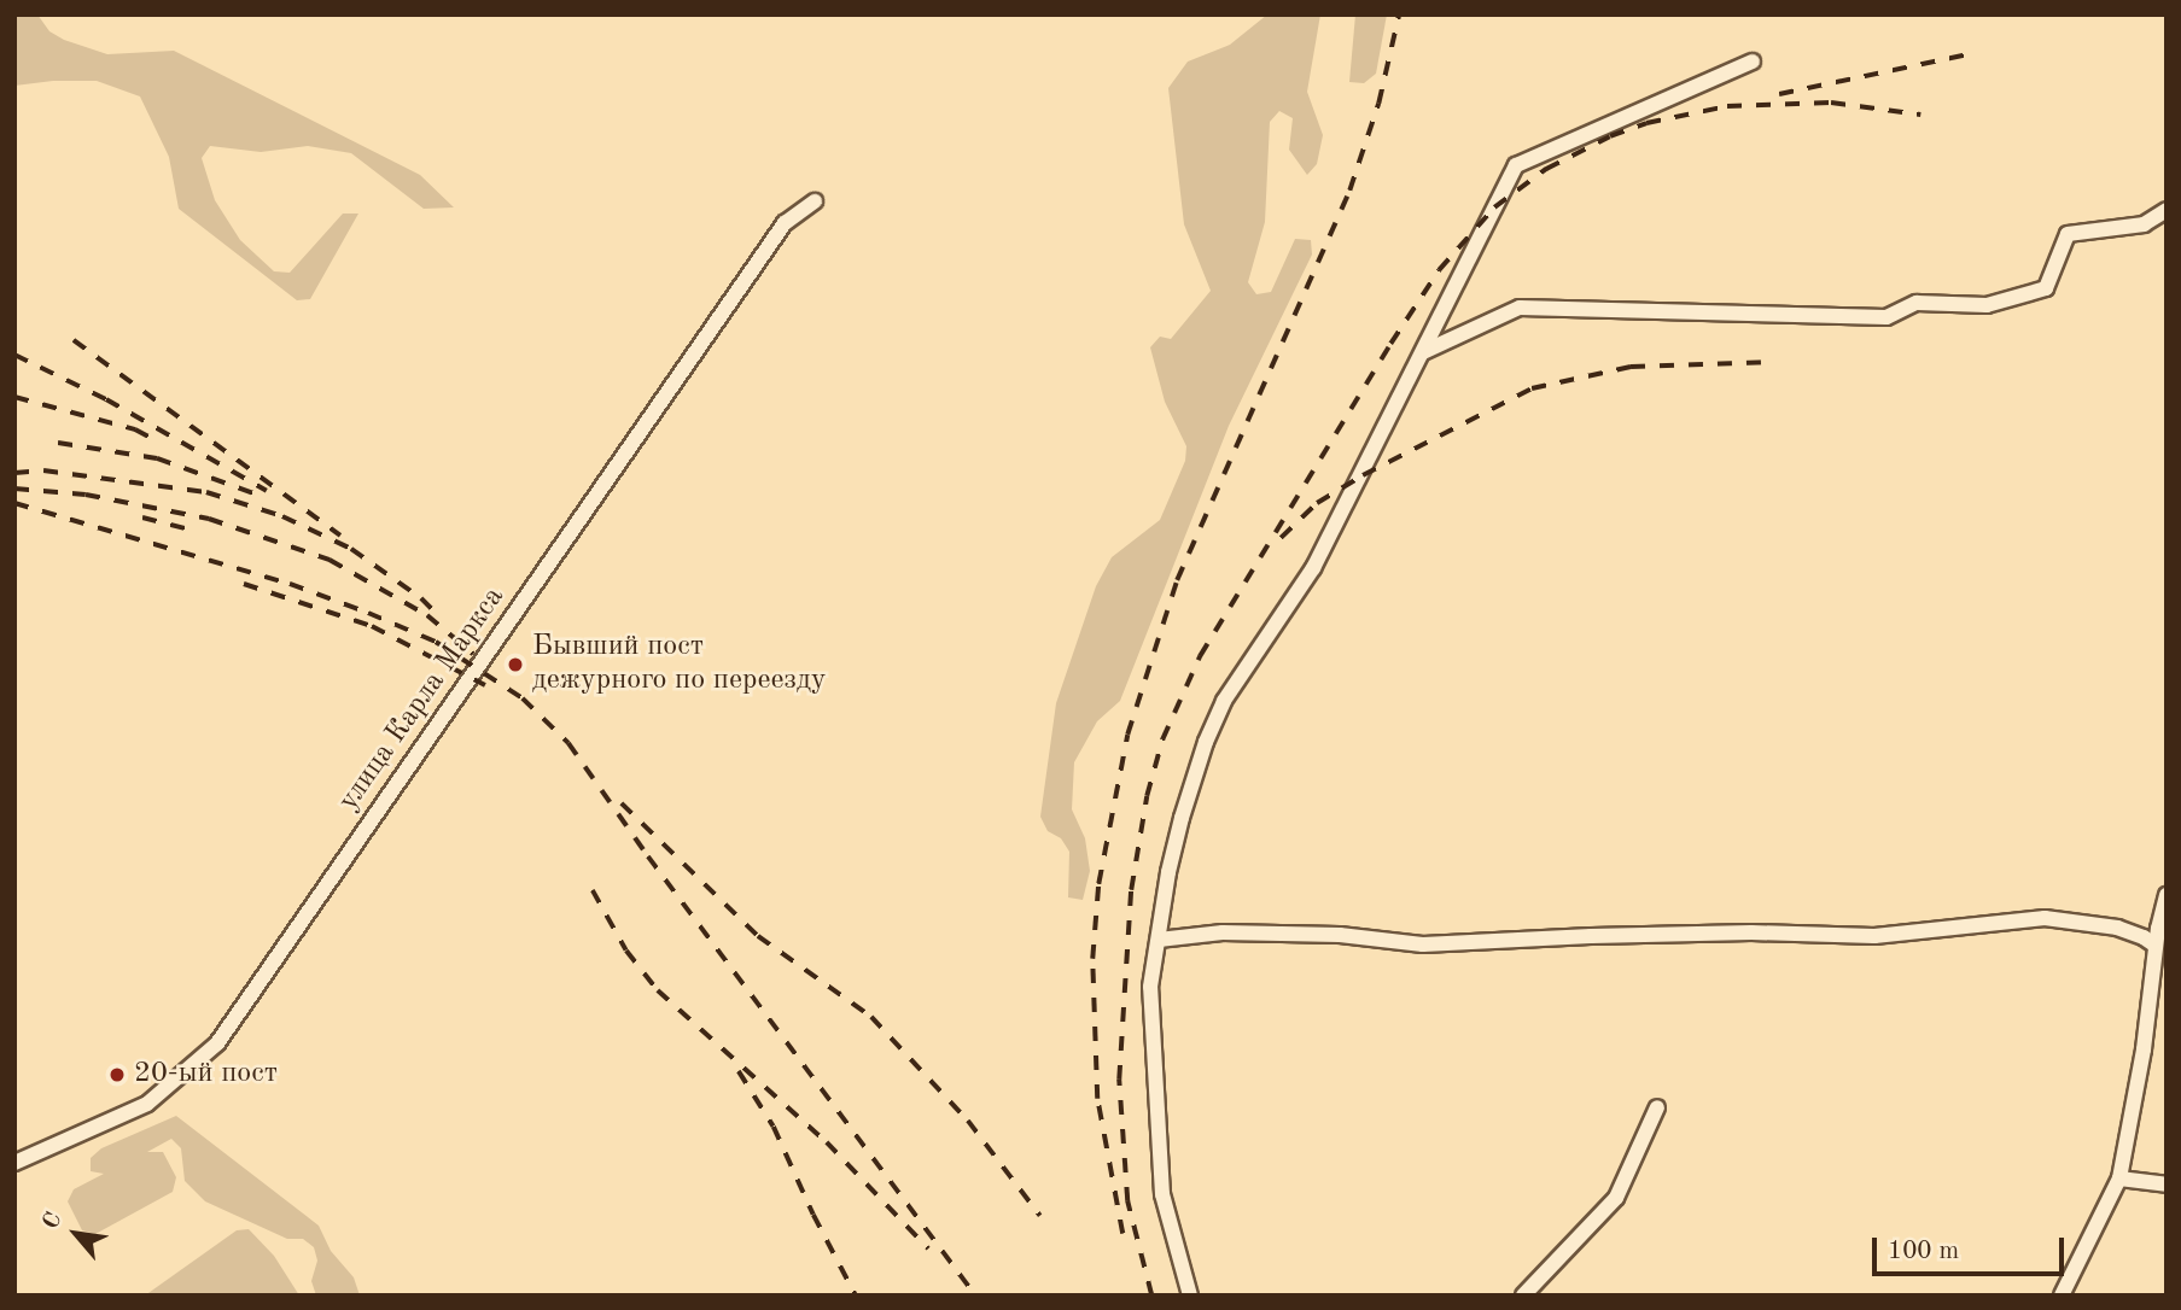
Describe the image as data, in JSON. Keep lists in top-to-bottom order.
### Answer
{
  "streets": {
    "street": ["улица Карла Маркса"]
  },
  "places": ["Бывший пост дежурного по переезду", "20-ый пост"],
  "scale_bar": "100 m",
  "north": "top left"
}
